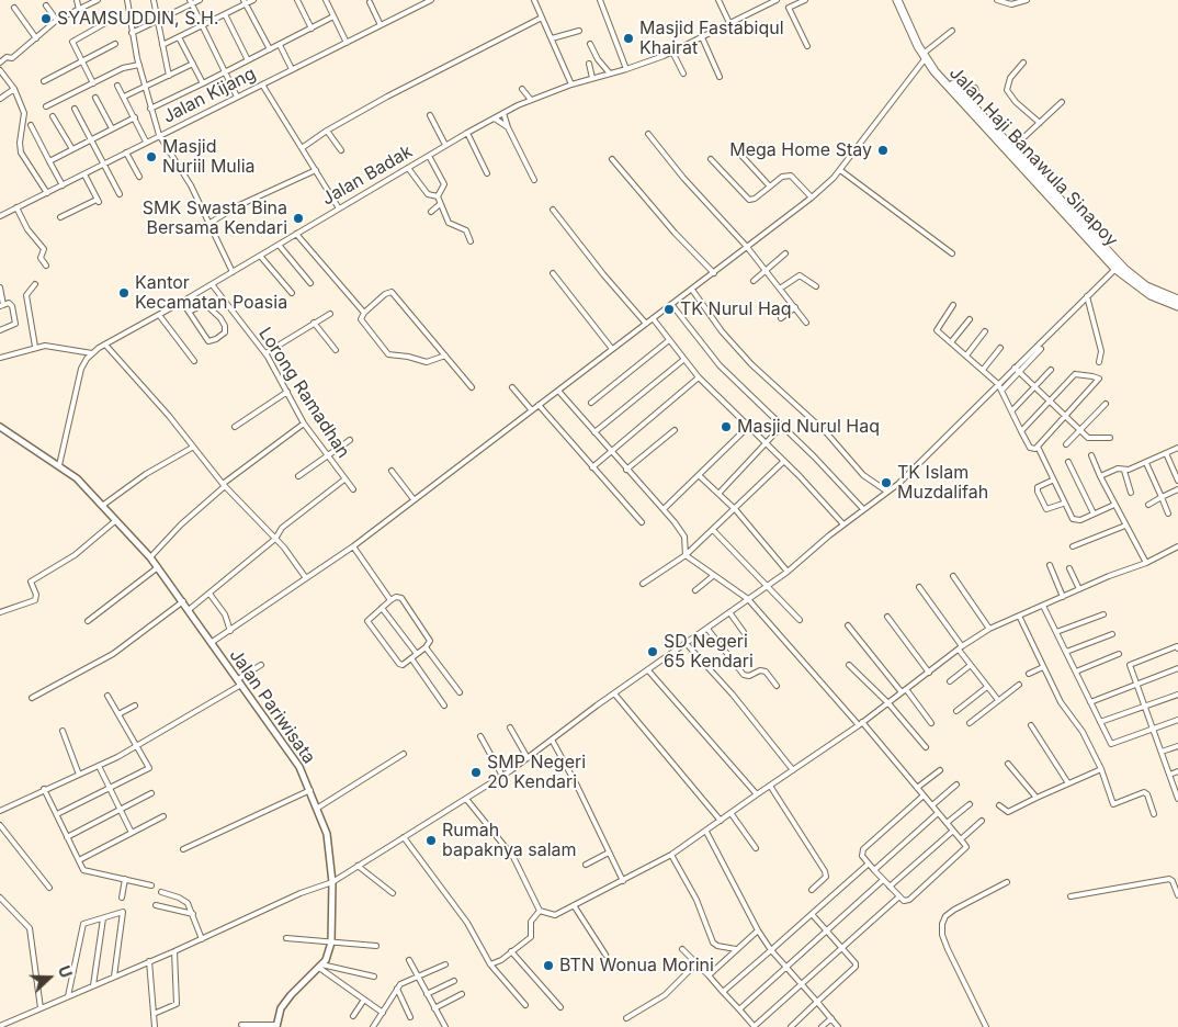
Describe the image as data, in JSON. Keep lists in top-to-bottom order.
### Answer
{
  "streets": {
    "highway": ["Jalan Haji Banawula Sinapoy"],
    "street": [
      "Jalan Kijang",
      "Jalan Badak",
      "Lorong Ramadhan",
      "Jalan Pariwisata"
    ]
  },
  "crossings": [
    ["Jalan Badak", "Lorong Ramadhan"],
    ["Jalan Badak", "Jalan Pariwisata"]
  ],
  "places": [
    "SYAMSUDDIN, S.H.",
    "Masjid Fastabiqul Khairat",
    "Mega Home Stay",
    "Masjid Nuriil Mulia",
    "SMK Swasta Bina Bersama Kendari",
    "Kantor Kecamatan Poasia",
    "TK Nurul Haq",
    "Masjid Nurul Haq",
    "TK Islam Muzdalifah",
    "SD Negeri 65 Kendari",
    "SMP Negeri 20 Kendari",
    "Rumah bapaknya salam",
    "BTN Wonua Morini"
  ],
  "north": "right"
}
